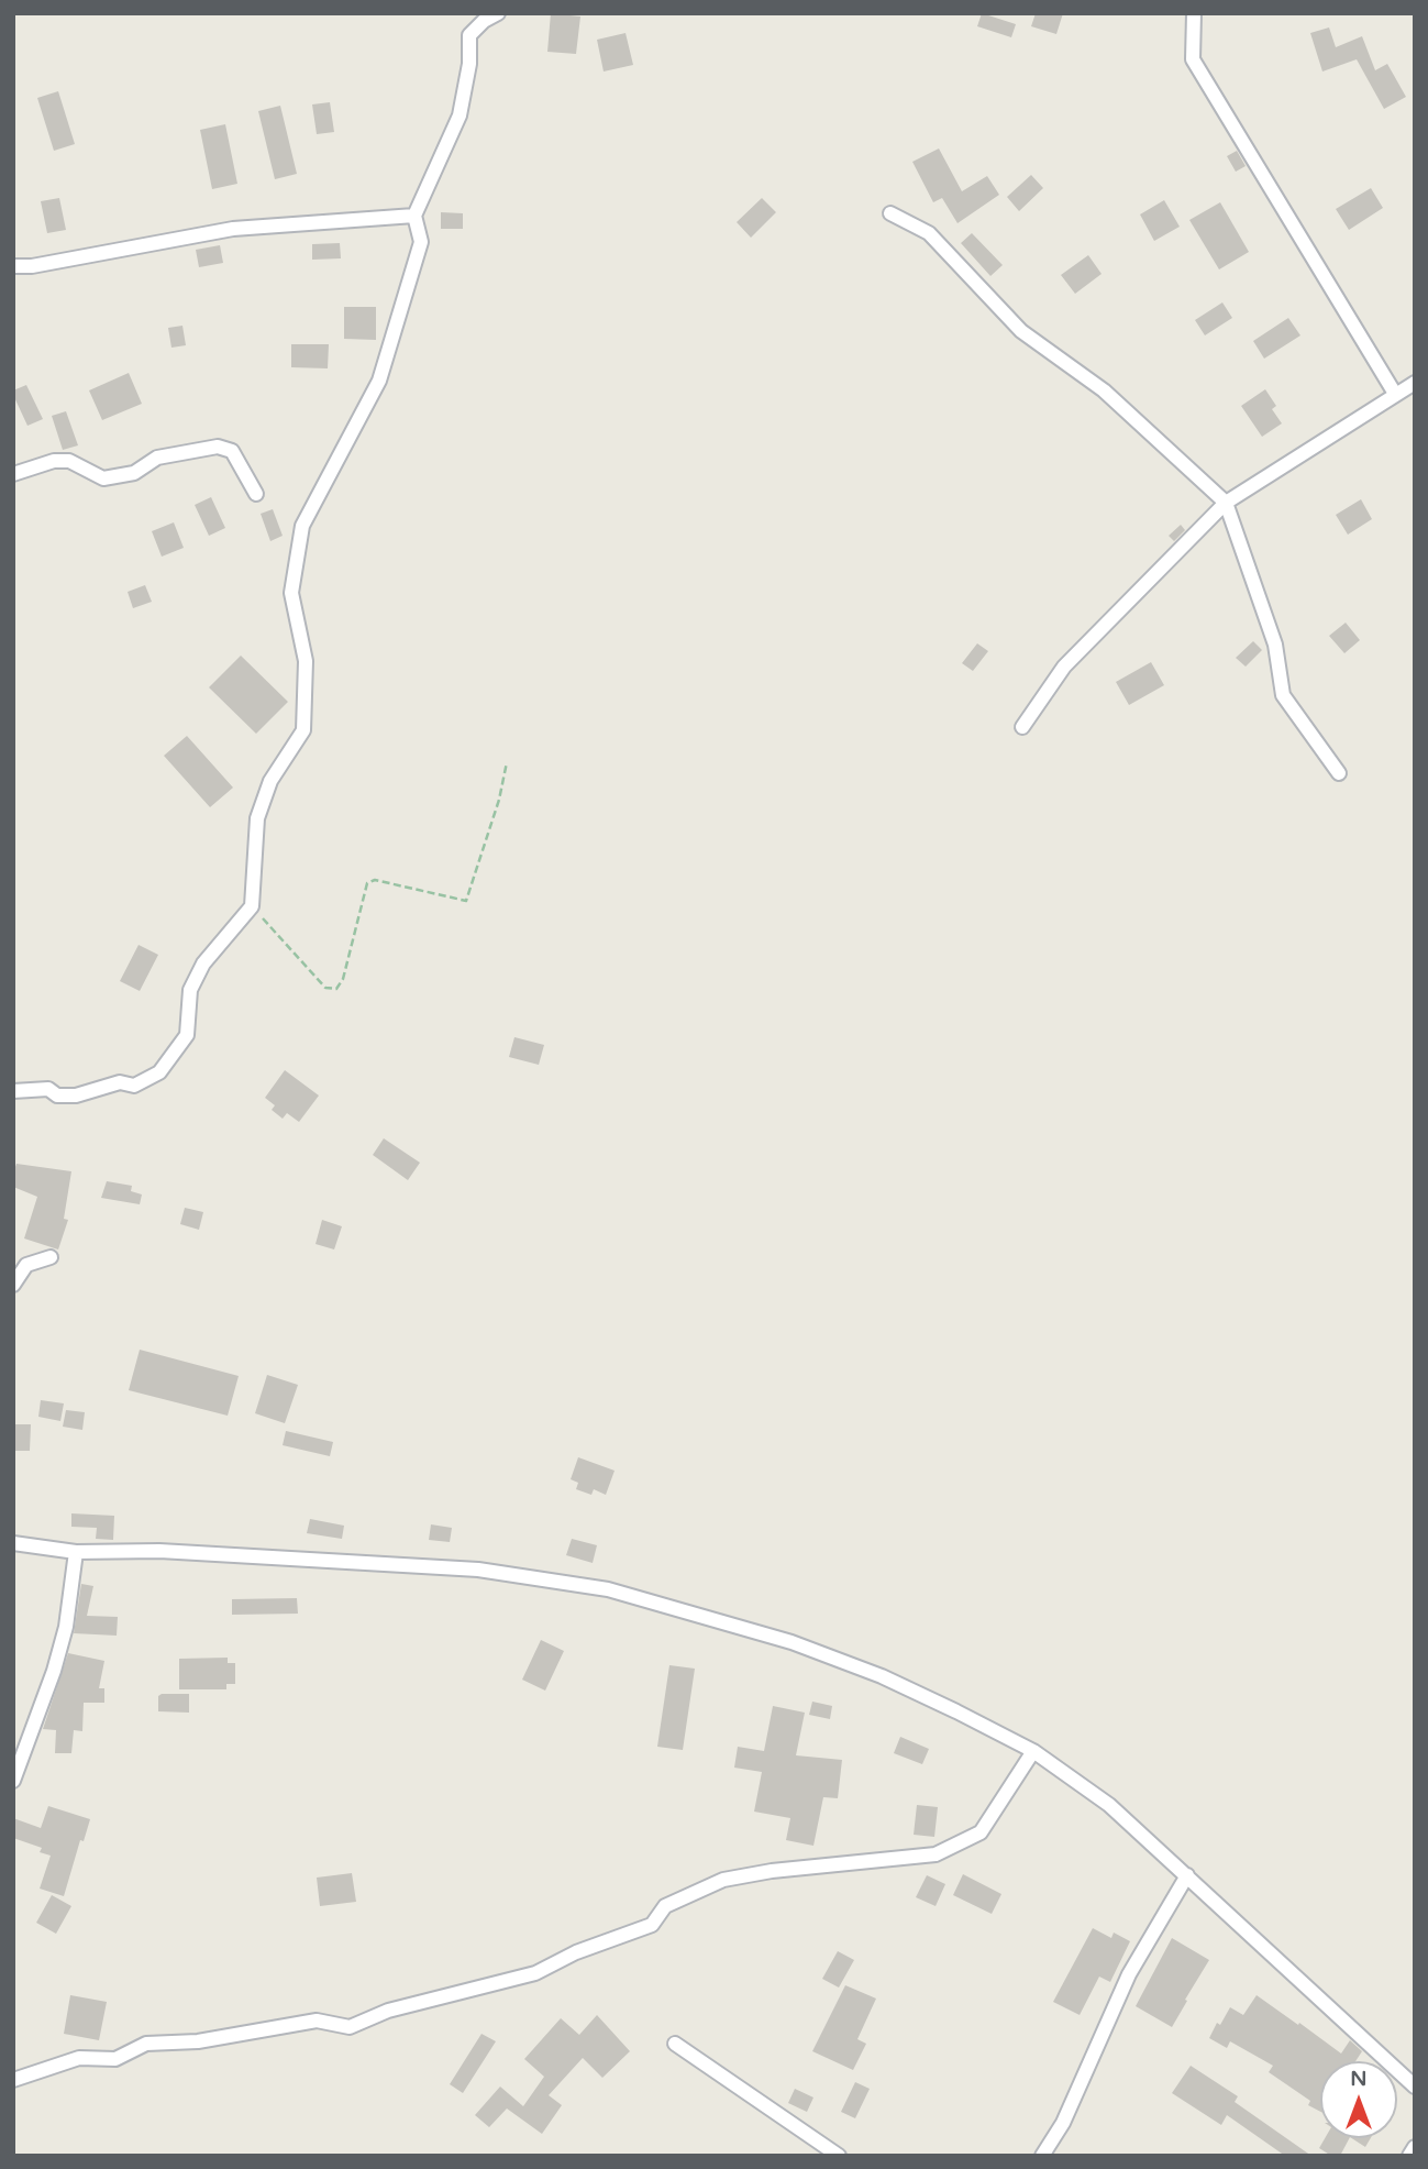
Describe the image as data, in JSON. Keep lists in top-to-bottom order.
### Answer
{
  "north": "top"
}
